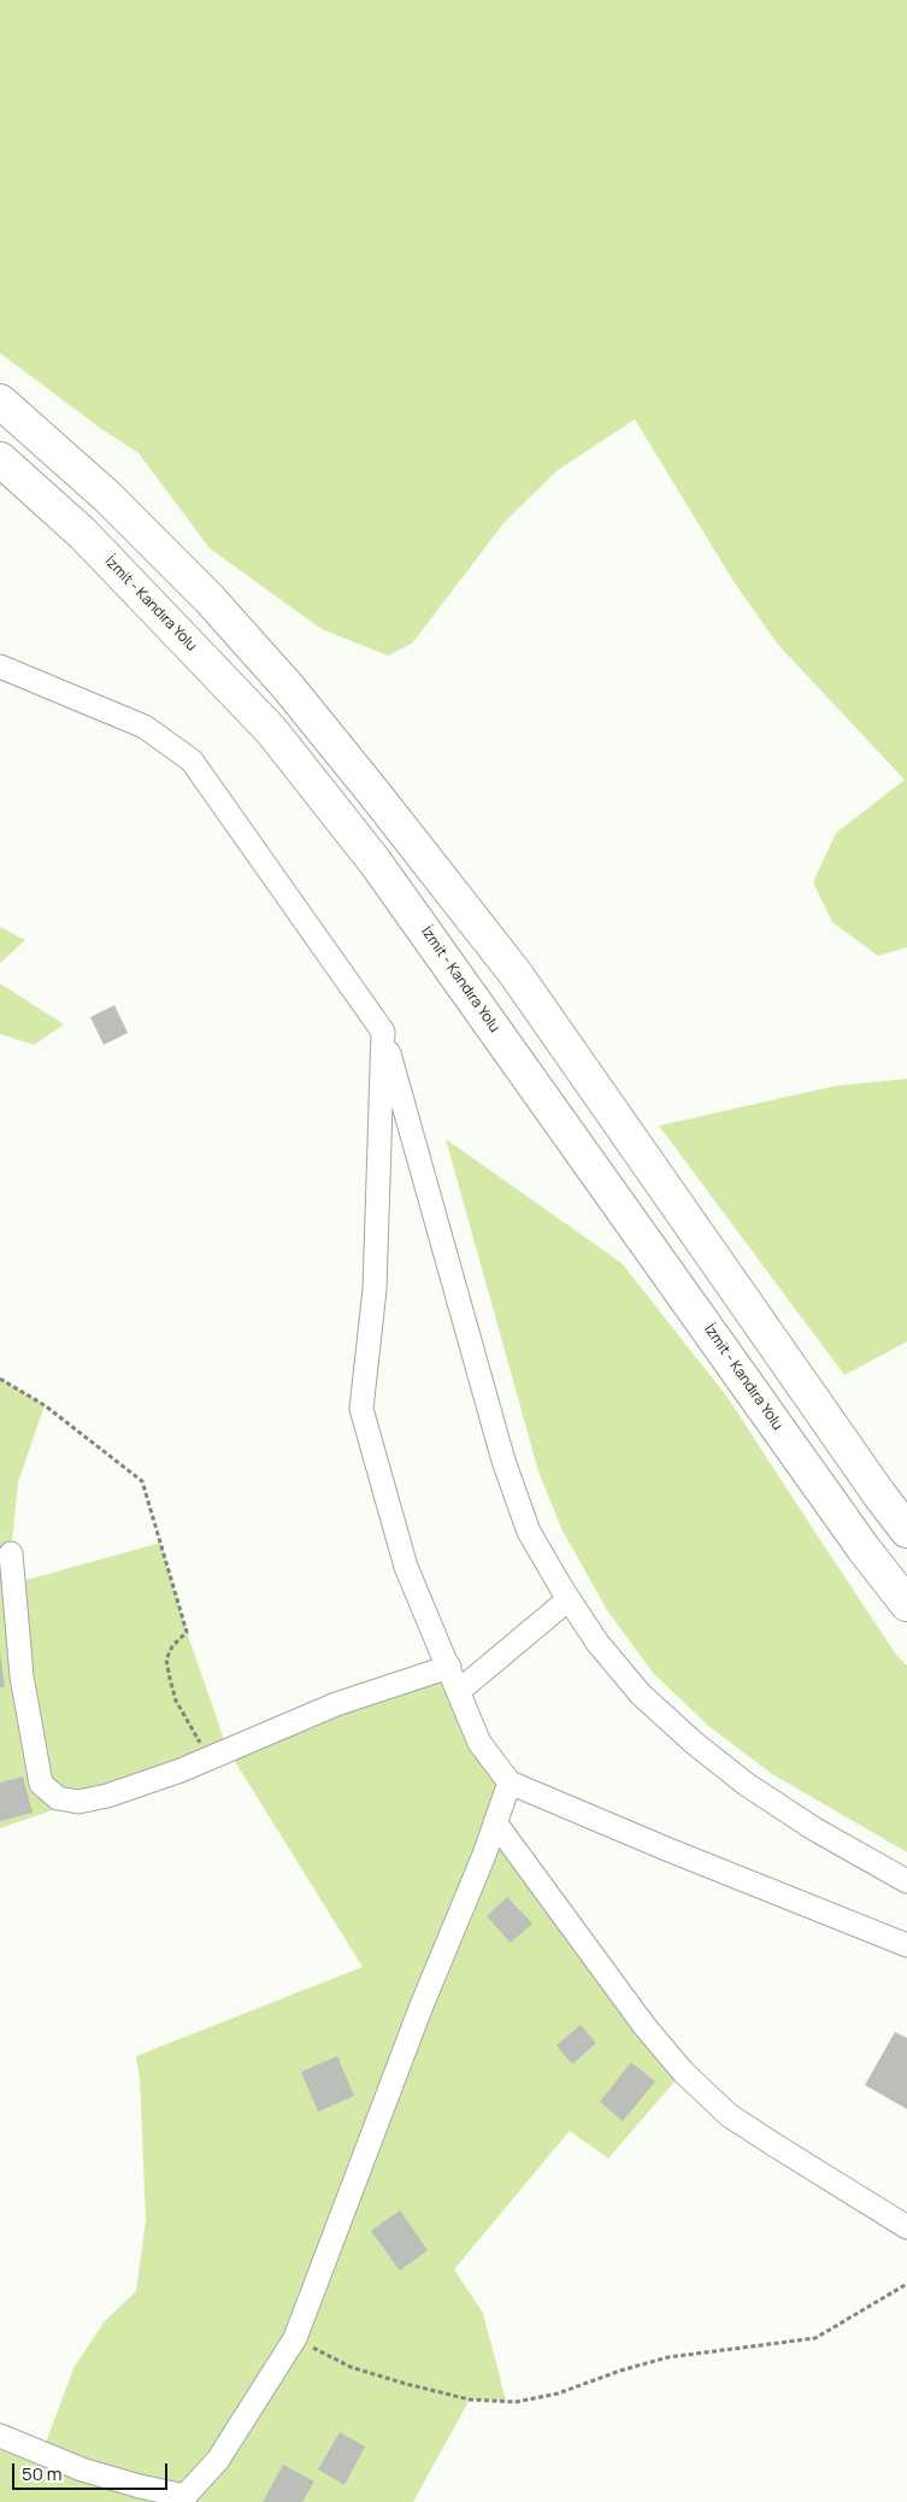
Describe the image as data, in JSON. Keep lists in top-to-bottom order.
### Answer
{
  "streets": {
    "highway": ["İzmit - Kandıra Yolu"]
  },
  "scale_bar": "50 m"
}
